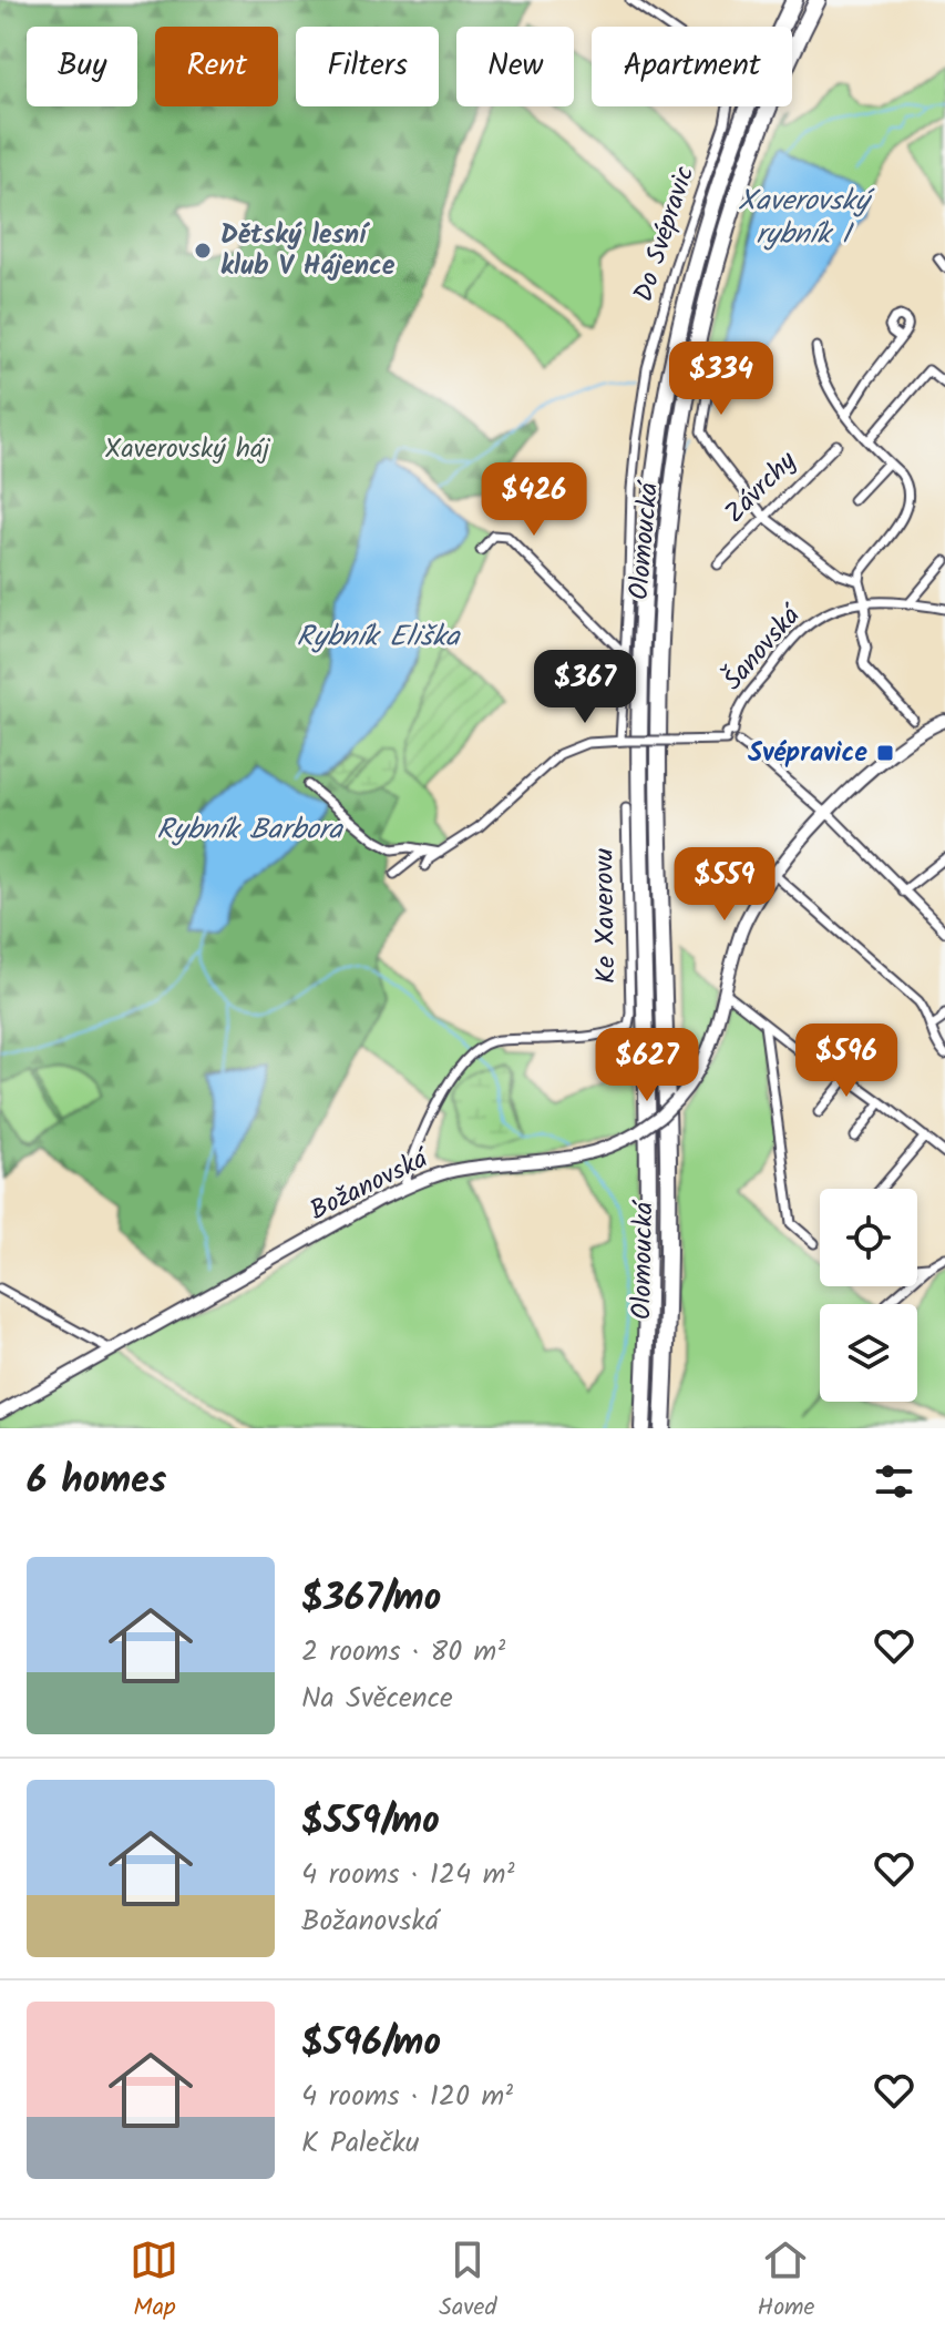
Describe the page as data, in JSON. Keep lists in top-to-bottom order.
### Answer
{
  "streets": {
    "highway": ["Olomoucká"],
    "street": [
      "Do Svépravic",
      "Závrchy",
      "Šanovská",
      "Ke Xaverovu",
      "Božanovská"
    ]
  },
  "crossings": [
    ["Ke Xaverovu", "Božanovská"]
  ],
  "water": ["Xaverovský rybník I", "Rybník Eliška", "Rybník Barbora"],
  "parks": ["Xaverovský háj"],
  "places": {
    "other": ["Dětský lesní klub V Hájence"],
    "transit": ["Svépravice"]
  },
  "page": {
    "chip": [
      "Buy",
      "Rent",
      "Filters",
      "New",
      "Apartment"
    ],
    "price": [
      "$334",
      "$426",
      "$367",
      "$559",
      "$596",
      "$627"
    ],
    "heading": "6 homes",
    "list": [
      {
        "name": "$367/mo",
        "note": "2 rooms · 80 m² · Na Svěcence"
      },
      {
        "name": "$559/mo",
        "note": "4 rooms · 124 m² · Božanovská"
      },
      {
        "name": "$596/mo",
        "note": "4 rooms · 120 m² · K Palečku"
      }
    ],
    "tabs": ["Map", "Saved", "Home"]
  }
}
